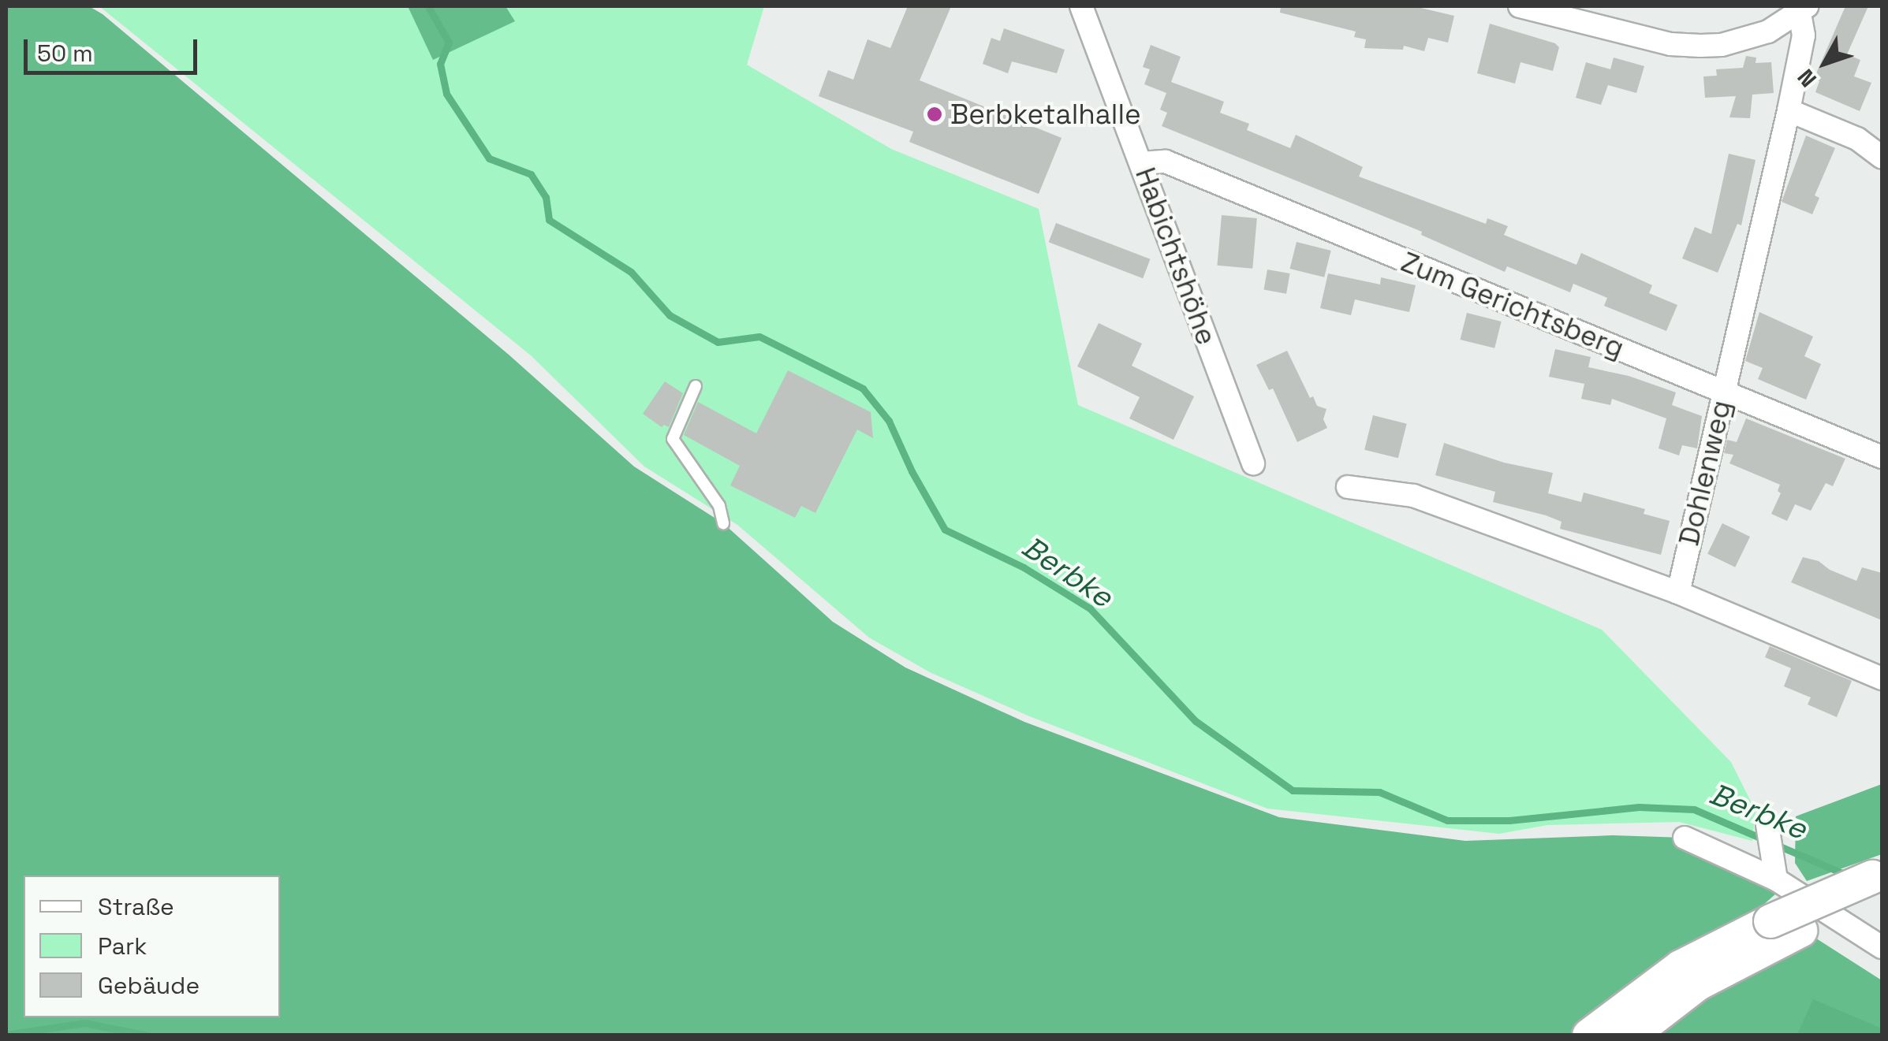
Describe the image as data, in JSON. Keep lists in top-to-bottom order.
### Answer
{
  "streets": {
    "street": ["Habichtshöhe", "Zum Gerichtsberg", "Dohlenweg"]
  },
  "crossings": [
    ["Habichtshöhe", "Zum Gerichtsberg"],
    ["Zum Gerichtsberg", "Dohlenweg"]
  ],
  "water": ["Berbke"],
  "places": ["Berbketalhalle"],
  "legend": ["Straße", "Park", "Gebäude"],
  "scale_bar": "50 m",
  "north": "bottom left"
}
